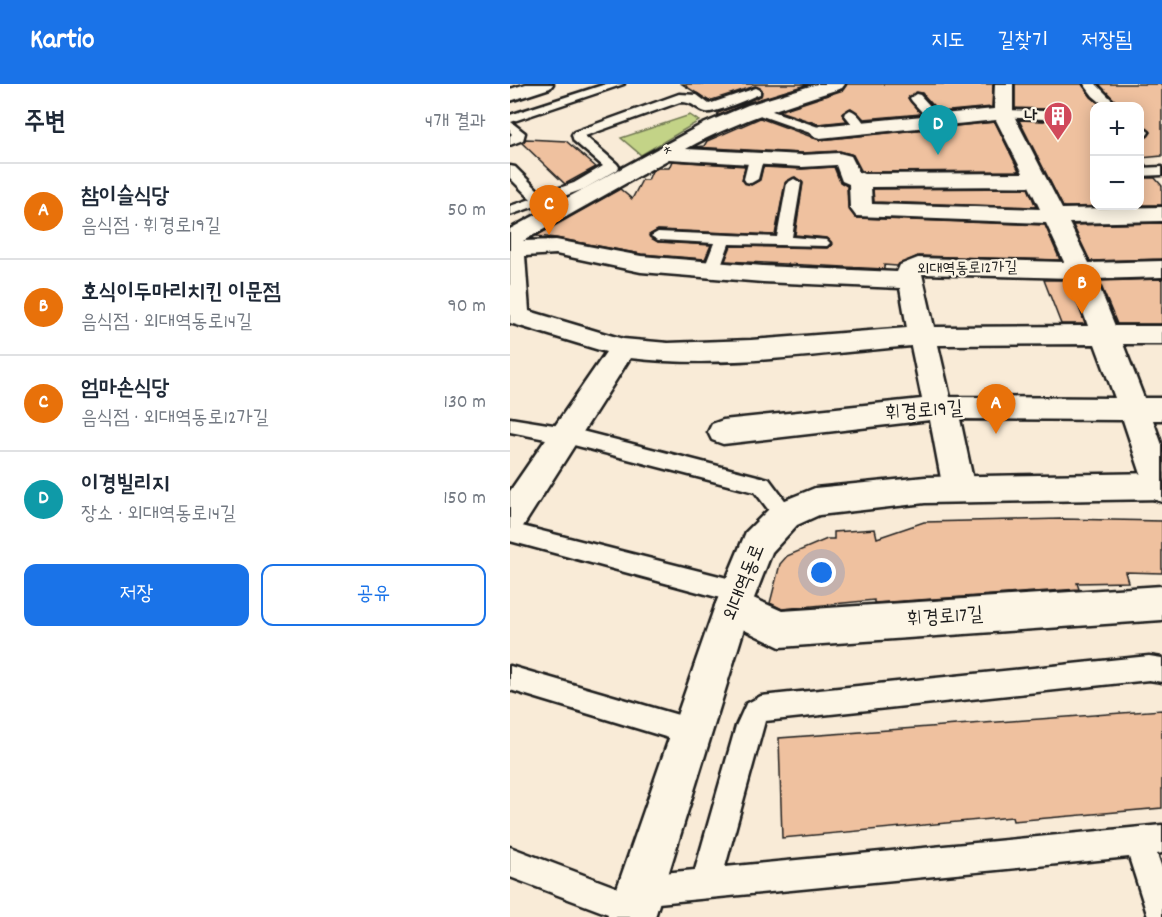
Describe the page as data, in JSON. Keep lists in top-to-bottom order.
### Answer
{
  "streets": {
    "street": [
      "ㅊ",
      "외대역동로12가길",
      "휘경로19길",
      "외대역동로",
      "휘경로17길"
    ]
  },
  "crossings": [
    ["ㅊ", "외대역동로12가길"],
    ["외대역동로", "휘경로17길"]
  ],
  "places": {
    "building": ["나"]
  },
  "page": {
    "header": "Kartio",
    "nav": ["지도", "길찾기", "저장됨"],
    "heading": ["주변", "4개 결과"],
    "map_buttons": ["+", "−"],
    "pins": [
      "D",
      "C",
      "B",
      "A"
    ],
    "list": [
      {
        "mark": "A",
        "name": "참이슬식당",
        "note": "음식점 · 휘경로19길",
        "value": "50 m"
      },
      {
        "mark": "B",
        "name": "호식이두마리치킨 이문점",
        "note": "음식점 · 외대역동로14길",
        "value": "90 m"
      },
      {
        "mark": "C",
        "name": "엄마손식당",
        "note": "음식점 · 외대역동로12가길",
        "value": "130 m"
      },
      {
        "mark": "D",
        "name": "이경빌리지",
        "note": "장소 · 외대역동로14길",
        "value": "150 m"
      }
    ],
    "buttons": ["저장", "공유"]
  }
}
